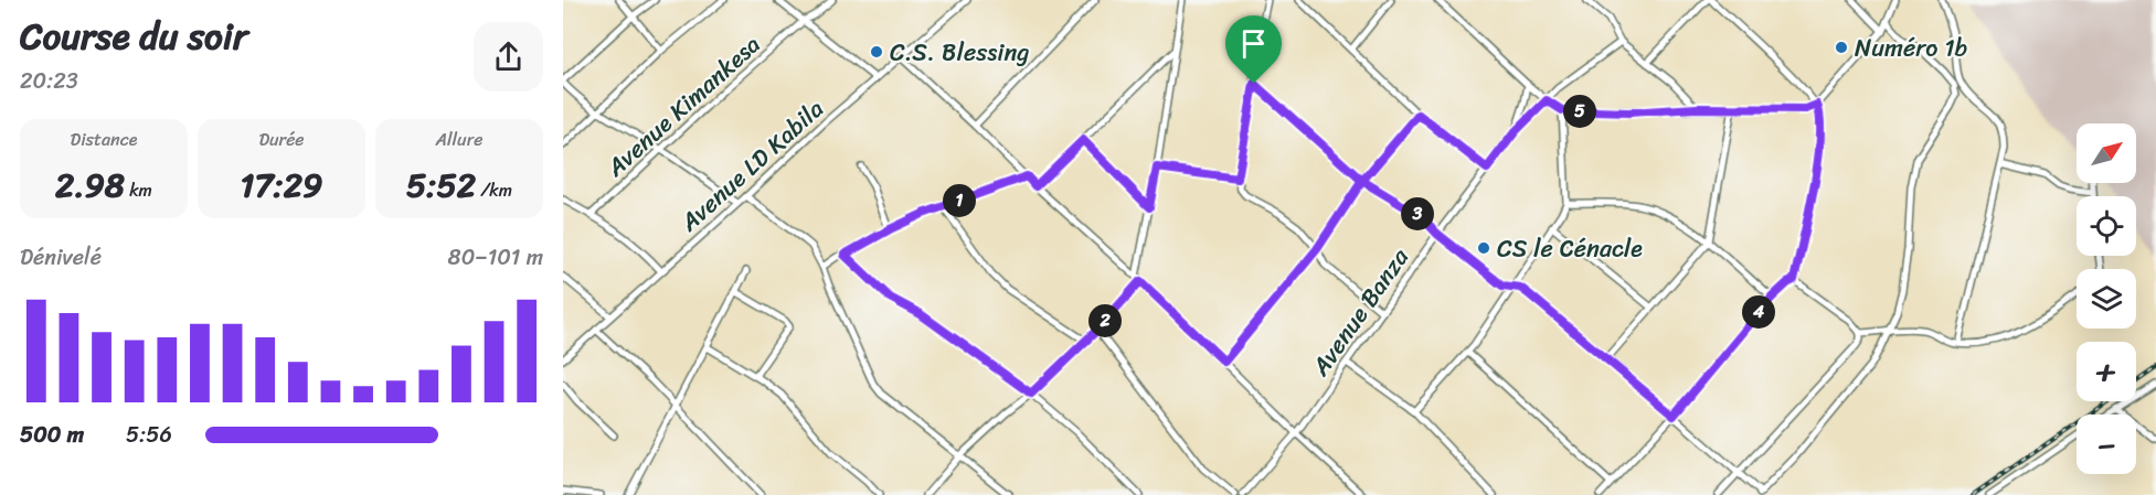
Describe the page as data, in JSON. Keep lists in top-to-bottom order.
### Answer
{
  "streets": {
    "street": ["Avenue Kimankesa", "Avenue LD Kabila", "Avenue Banza"]
  },
  "places": ["Numéro 1b", "C.S. Blessing", "CS le Cénacle"],
  "north": "top right",
  "page": {
    "heading": ["Course du soir", "20:23"],
    "pins": [
      "5",
      "1",
      "3",
      "4",
      "2"
    ],
    "stats": [
      ["Distance", "2.98 km"],
      ["Durée", "17:29"],
      ["Allure", "5:52 /km"]
    ],
    "map_buttons": ["+", "−"],
    "chart": ["Dénivelé", "80–101 m"],
    "list": [
      {
        "name": "500 m",
        "note": "5:56"
      }
    ]
  }
}
